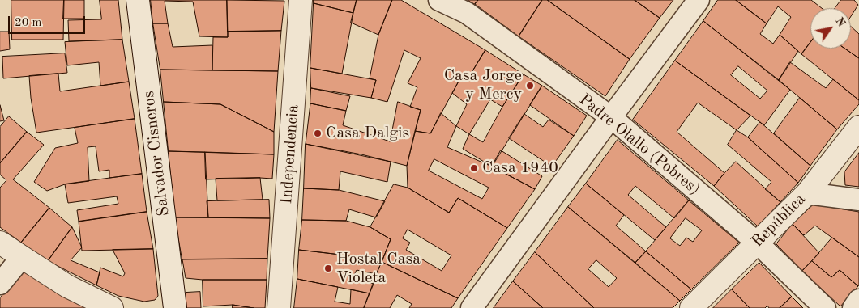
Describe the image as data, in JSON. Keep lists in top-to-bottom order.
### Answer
{
  "streets": {
    "street": [
      "Padre Olallo (Pobres)",
      "Salvador Cisneros",
      "Independencia",
      "República"
    ]
  },
  "crossings": [
    ["Padre Olallo (Pobres)", "República"]
  ],
  "places": [
    "Casa Jorge y Mercy",
    "Casa Dalgis",
    "Casa 1940",
    "Hostal Casa Violeta"
  ],
  "scale_bar": "20 m",
  "north": "top right"
}
